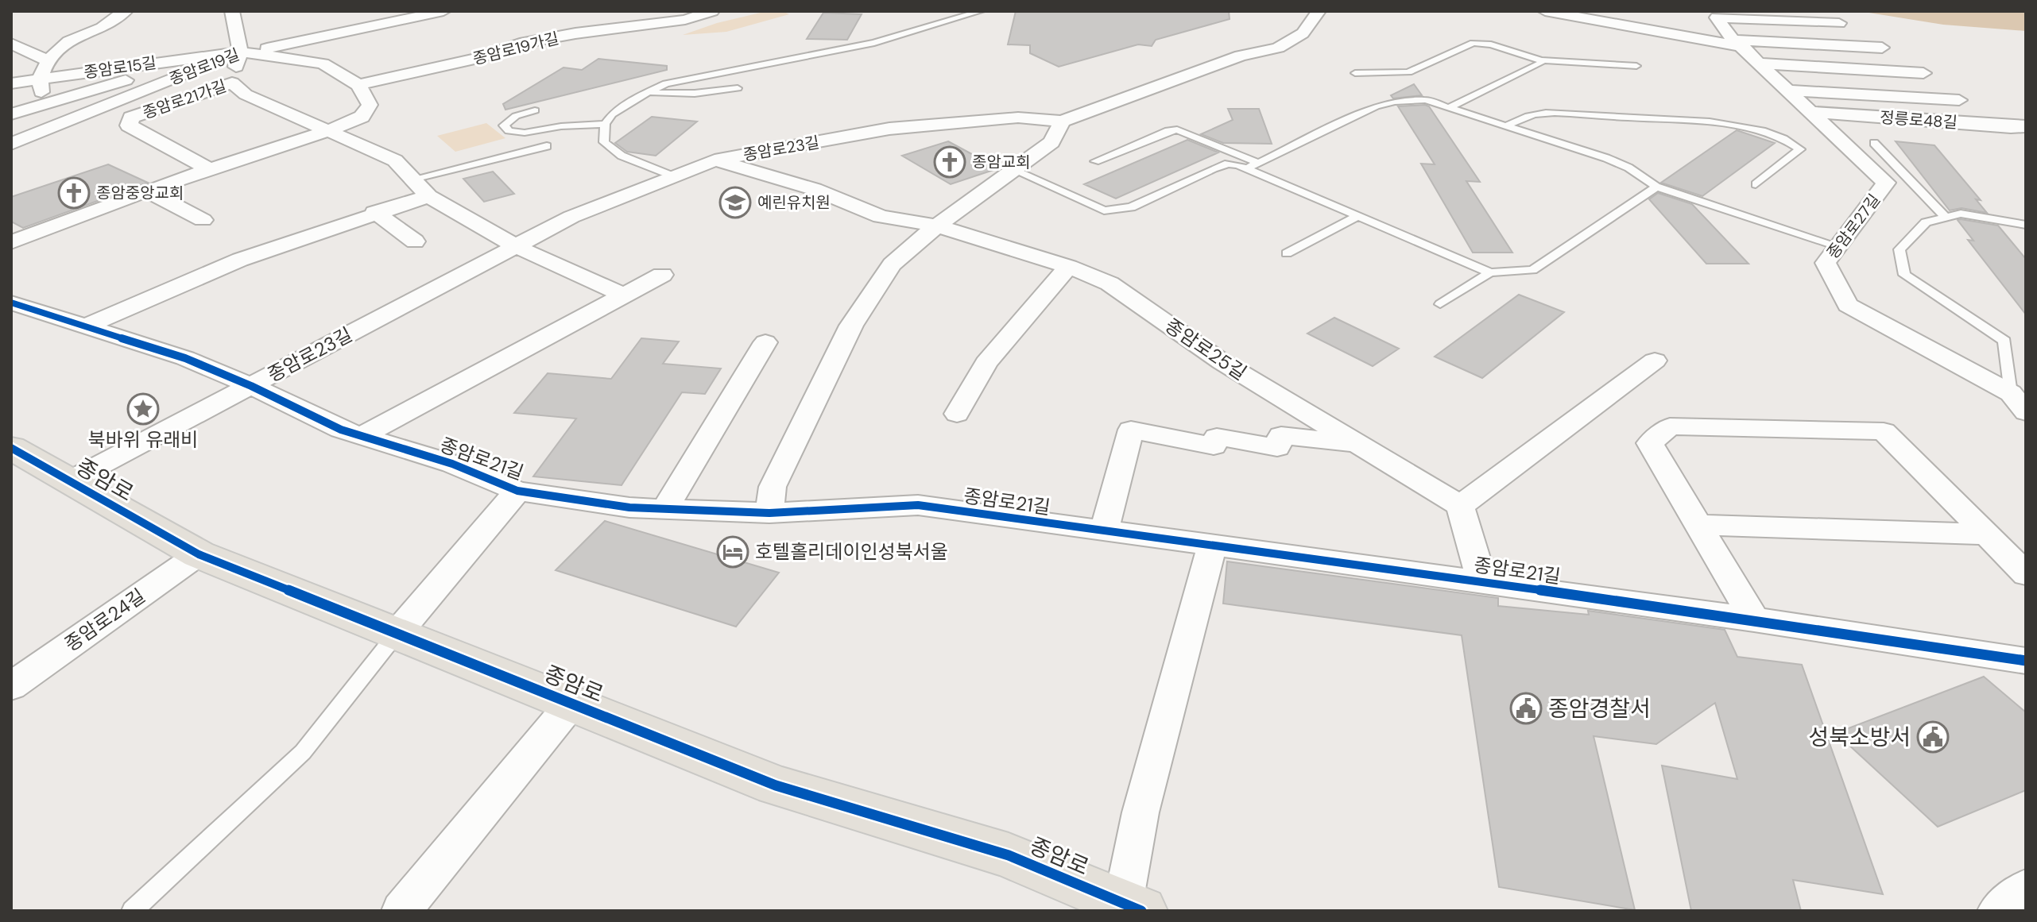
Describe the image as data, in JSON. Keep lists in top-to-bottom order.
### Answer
{
  "streets": {
    "main road": ["종암로"],
    "street": [
      "종암로19가길",
      "종암로19길",
      "종암로15길",
      "종암로21가길",
      "정릉로48길",
      "종암로23길",
      "종암로27길",
      "종암로25길",
      "종암로21길",
      "종암로24길"
    ]
  },
  "crossings": [
    ["종암로19길", "종암로15길"],
    ["정릉로48길", "종암로27길"],
    ["종암로23길", "종암로25길"],
    ["종암로23길", "종암로21길"],
    ["종암로23길", "종암로"],
    ["종암로25길", "종암로21길"],
    ["종암로21길", "종암로"],
    ["종암로", "종암로24길"]
  ],
  "places": {
    "church": ["종암교회", "종암중앙교회"],
    "school or university": ["예린유치원"],
    "place": ["북바위 유래비"],
    "hotel": ["호텔홀리데이인성북서울"],
    "public building": ["종암경찰서", "성북소방서"]
  }
}
